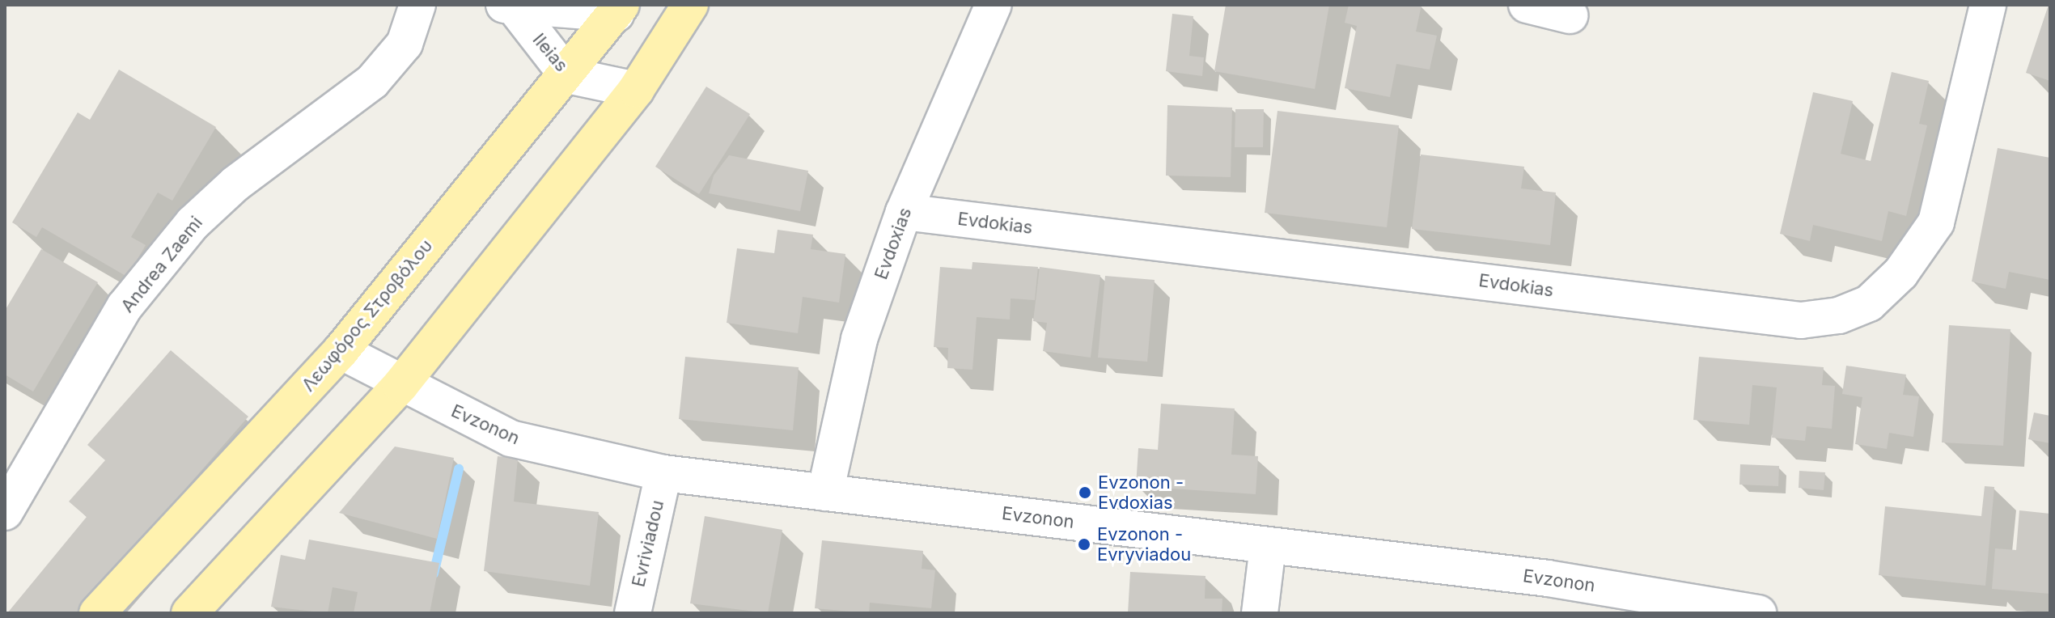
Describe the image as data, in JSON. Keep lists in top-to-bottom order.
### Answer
{
  "streets": {
    "main road": ["Λεωφόρος Στροβόλου"],
    "street": [
      "Ileias",
      "Evdokias",
      "Evdoxias",
      "Andrea Zaemi",
      "Evzonon",
      "Evriviadou"
    ]
  },
  "crossings": [
    ["Ileias", "Λεωφόρος Στροβόλου"],
    ["Evdokias", "Evdoxias"],
    ["Evdoxias", "Evzonon"],
    ["Λεωφόρος Στροβόλου", "Evzonon"],
    ["Evzonon", "Evriviadou"]
  ],
  "places": ["Evzonon - Evdoxias", "Evzonon - Evryviadou"]
}
